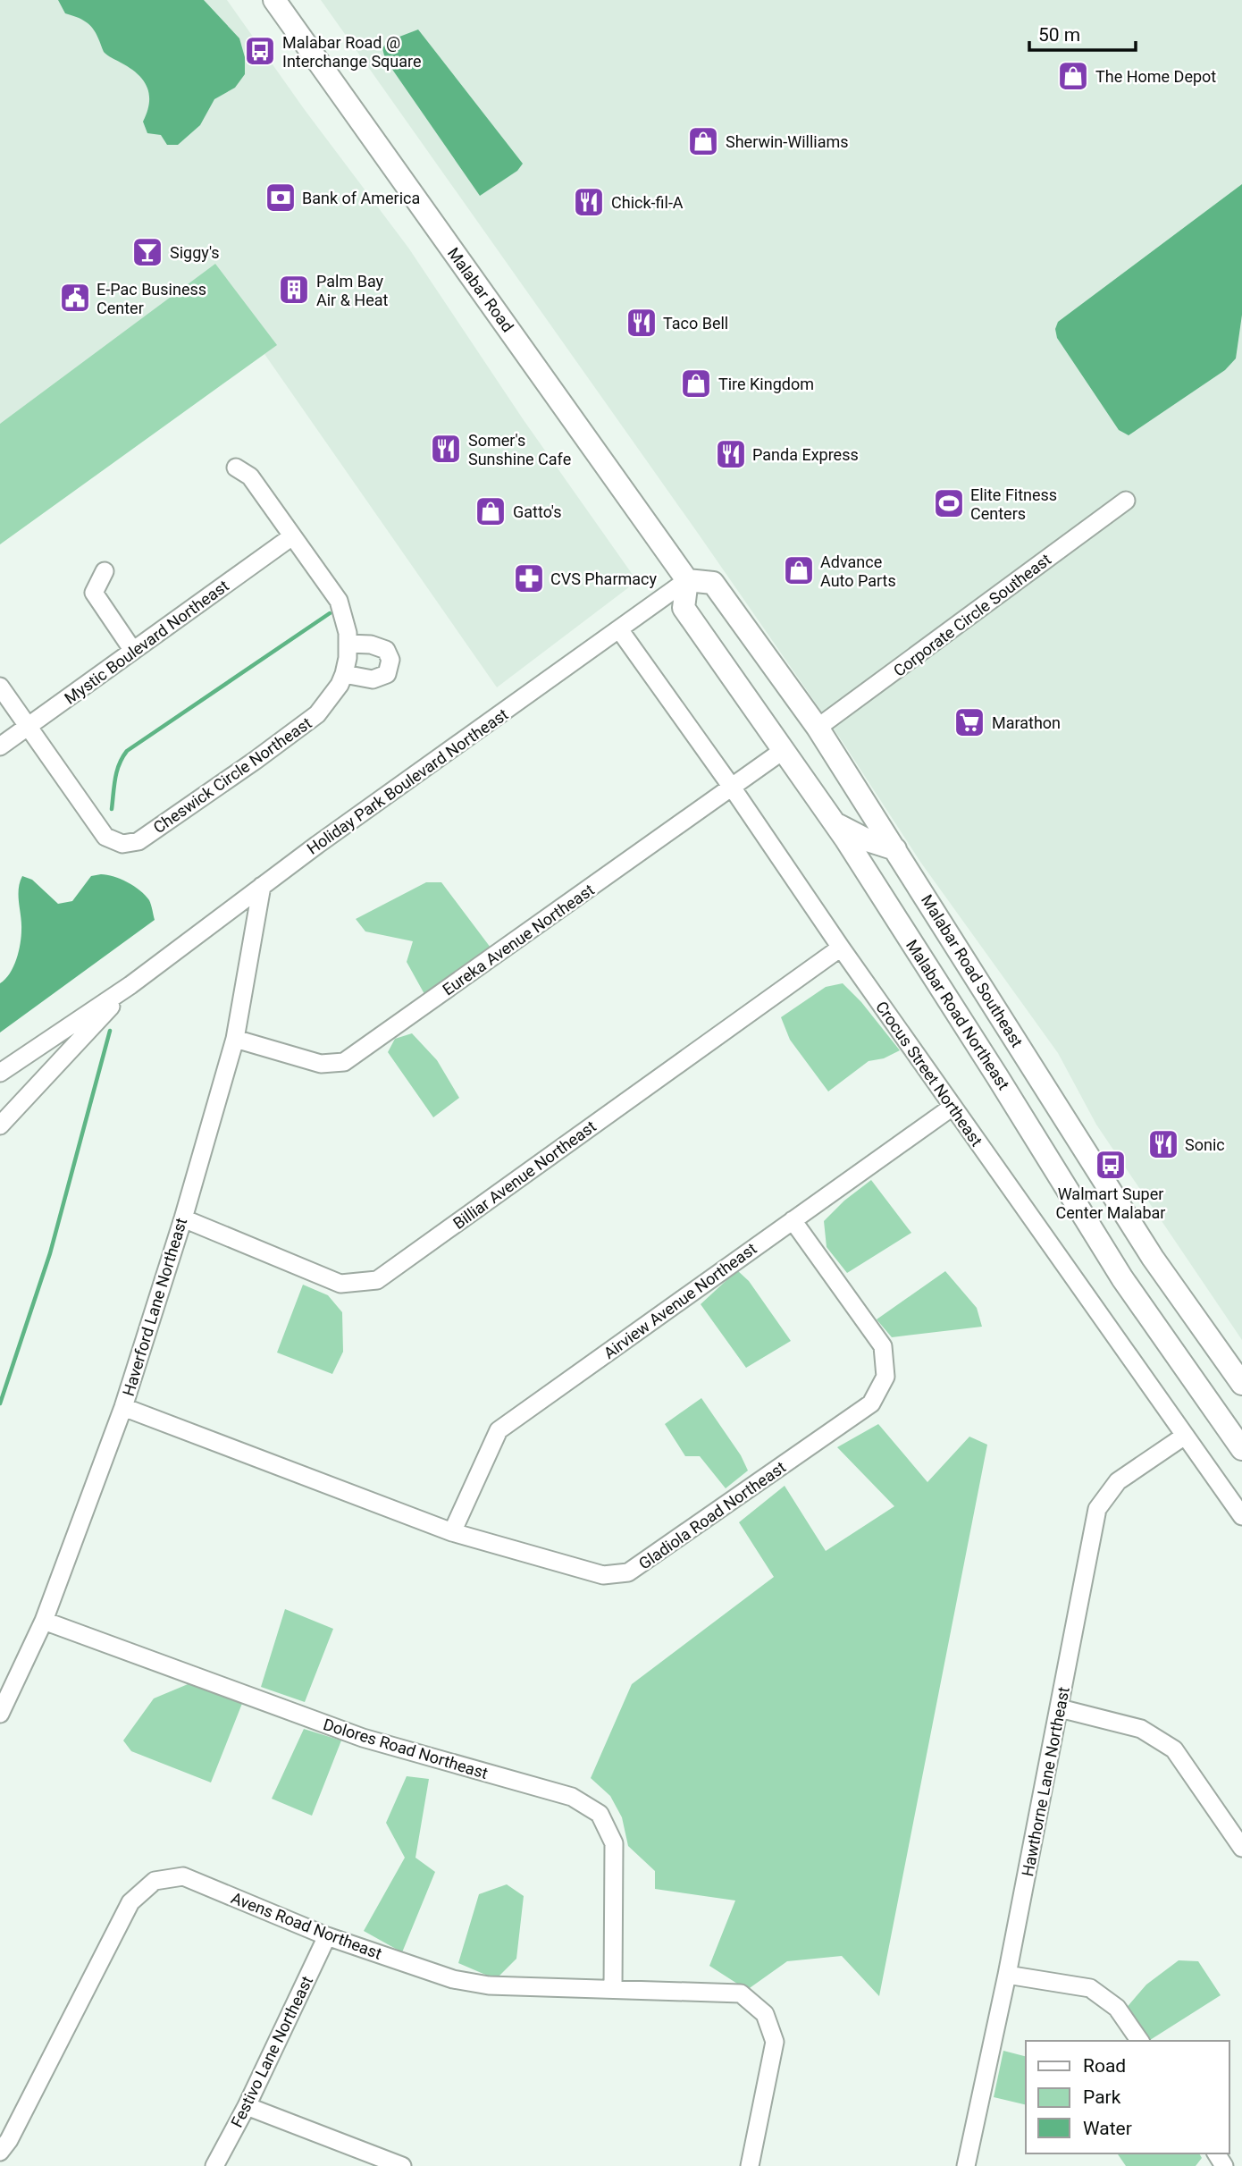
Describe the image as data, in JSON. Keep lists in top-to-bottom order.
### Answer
{
  "streets": {
    "main road": ["Malabar Road", "Malabar Road Southeast", "Malabar Road Northeast"],
    "street": [
      "Corporate Circle Southeast",
      "Mystic Boulevard Northeast",
      "Cheswick Circle Northeast",
      "Holiday Park Boulevard Northeast",
      "Eureka Avenue Northeast",
      "Crocus Street Northeast",
      "Billiar Avenue Northeast",
      "Airview Avenue Northeast",
      "Haverford Lane Northeast",
      "Gladiola Road Northeast",
      "Dolores Road Northeast",
      "Hawthorne Lane Northeast",
      "Avens Road Northeast",
      "Festivo Lane Northeast"
    ]
  },
  "crossings": [
    ["Malabar Road", "Holiday Park Boulevard Northeast"],
    ["Malabar Road", "Malabar Road Southeast"],
    ["Malabar Road", "Malabar Road Northeast"],
    ["Corporate Circle Southeast", "Malabar Road Southeast"],
    ["Mystic Boulevard Northeast", "Cheswick Circle Northeast"],
    ["Holiday Park Boulevard Northeast", "Malabar Road Southeast"],
    ["Holiday Park Boulevard Northeast", "Malabar Road Northeast"],
    ["Holiday Park Boulevard Northeast", "Crocus Street Northeast"],
    ["Holiday Park Boulevard Northeast", "Haverford Lane Northeast"],
    ["Eureka Avenue Northeast", "Malabar Road Northeast"],
    ["Eureka Avenue Northeast", "Crocus Street Northeast"],
    ["Eureka Avenue Northeast", "Haverford Lane Northeast"],
    ["Malabar Road Southeast", "Malabar Road Northeast"],
    ["Crocus Street Northeast", "Billiar Avenue Northeast"],
    ["Crocus Street Northeast", "Airview Avenue Northeast"],
    ["Crocus Street Northeast", "Hawthorne Lane Northeast"],
    ["Billiar Avenue Northeast", "Haverford Lane Northeast"],
    ["Airview Avenue Northeast", "Gladiola Road Northeast"],
    ["Haverford Lane Northeast", "Gladiola Road Northeast"],
    ["Haverford Lane Northeast", "Dolores Road Northeast"],
    ["Dolores Road Northeast", "Avens Road Northeast"],
    ["Avens Road Northeast", "Festivo Lane Northeast"]
  ],
  "places": {
    "bus stop": ["Malabar Road @ Interchange Square", "Walmart Super Center Malabar"],
    "shop": [
      "The Home Depot",
      "Sherwin-Williams",
      "Tire Kingdom",
      "Gatto's",
      "Advance Auto Parts"
    ],
    "bank": ["Bank of America"],
    "restaurant": [
      "Chick-fil-A",
      "Taco Bell",
      "Somer's Sunshine Cafe",
      "Panda Express",
      "Sonic"
    ],
    "bar": ["Siggy's"],
    "building": ["Palm Bay Air & Heat"],
    "public building": ["E-Pac Business Center"],
    "sports": ["Elite Fitness Centers"],
    "pharmacy": ["CVS Pharmacy"],
    "supermarket": ["Marathon"]
  },
  "legend": ["Road", "Park", "Water"],
  "scale_bar": "50 m"
}
